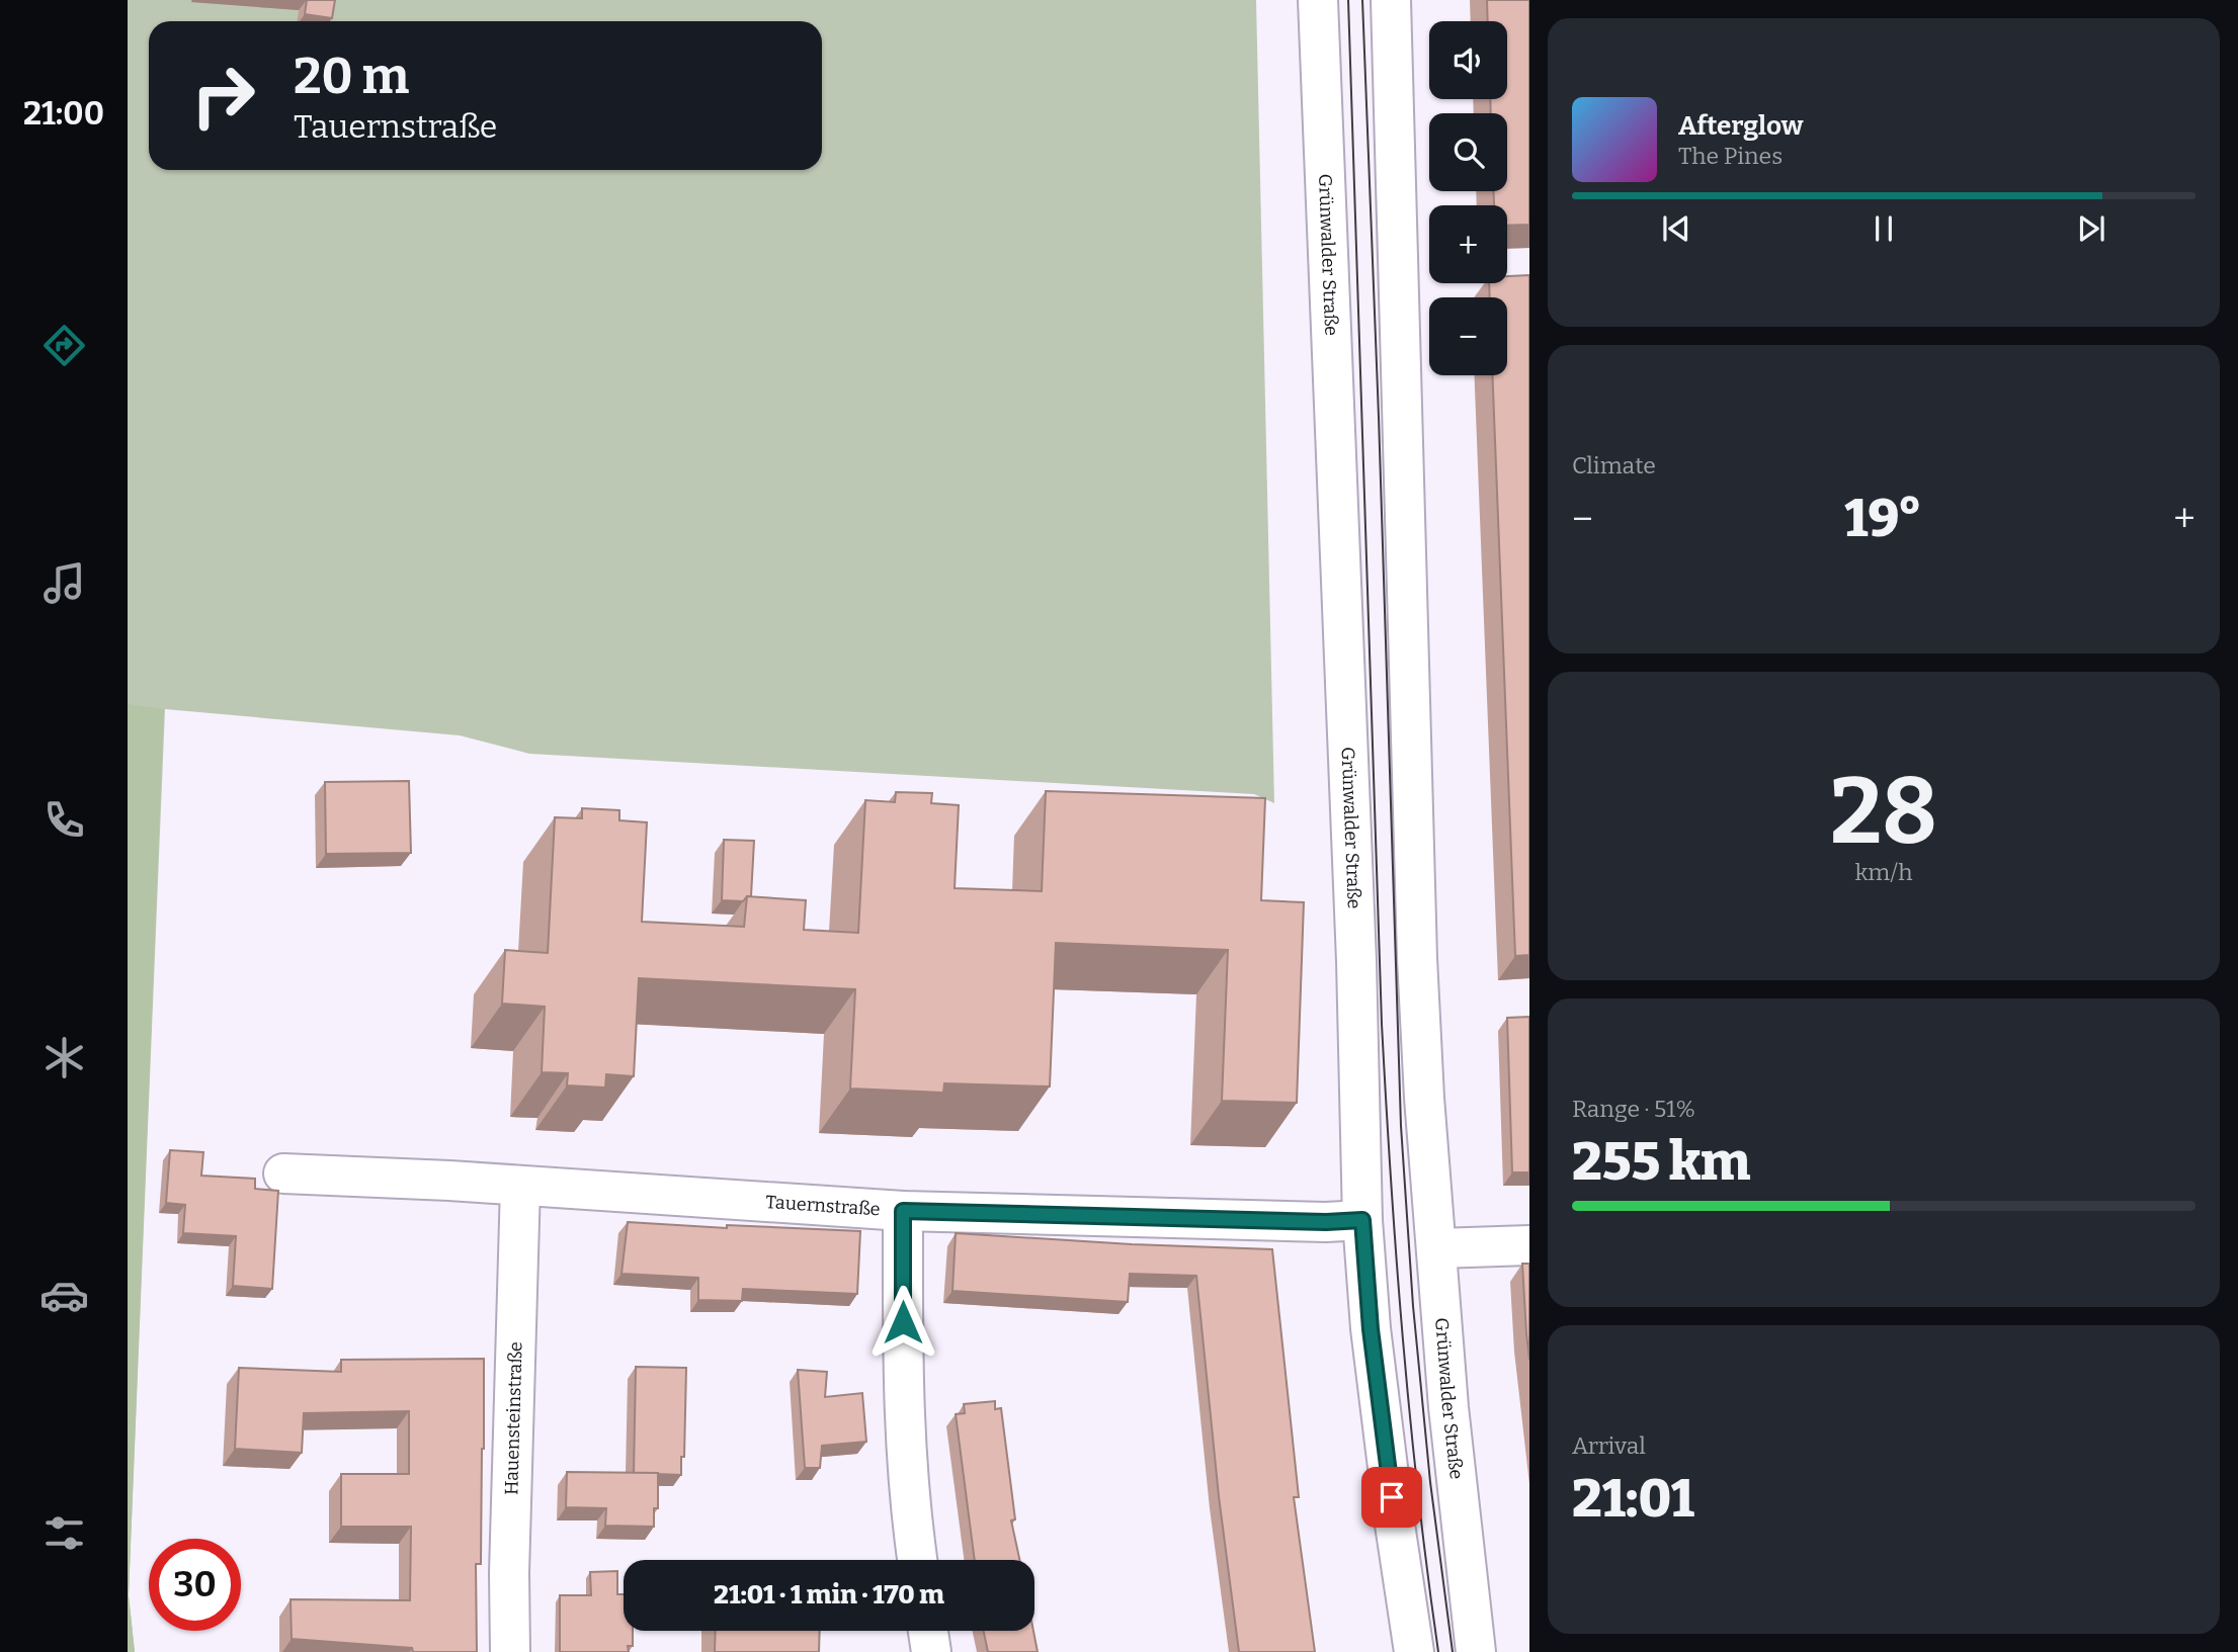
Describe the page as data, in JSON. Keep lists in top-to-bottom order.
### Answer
{
  "streets": {
    "main road": ["Grünwalder Straße", "Tauernstraße", "Hauensteinstraße"]
  },
  "crossings": [
    ["Grünwalder Straße", "Tauernstraße"],
    ["Tauernstraße", "Hauensteinstraße"]
  ],
  "page": {
    "tabs": "21:00",
    "map_buttons": ["+", "−"],
    "turn": ["20 m", "Tauernstraße"],
    "song": ["Afterglow", "The Pines"],
    "tile": [
      "Climate",
      ["28", "km/h"],
      ["Range · 51%", "255 km"],
      ["Arrival", "21:01"]
    ],
    "heat": ["−", "19°", "+"],
    "limit": "30",
    "trip": "21:01 · 1 min · 170 m"
  }
}
